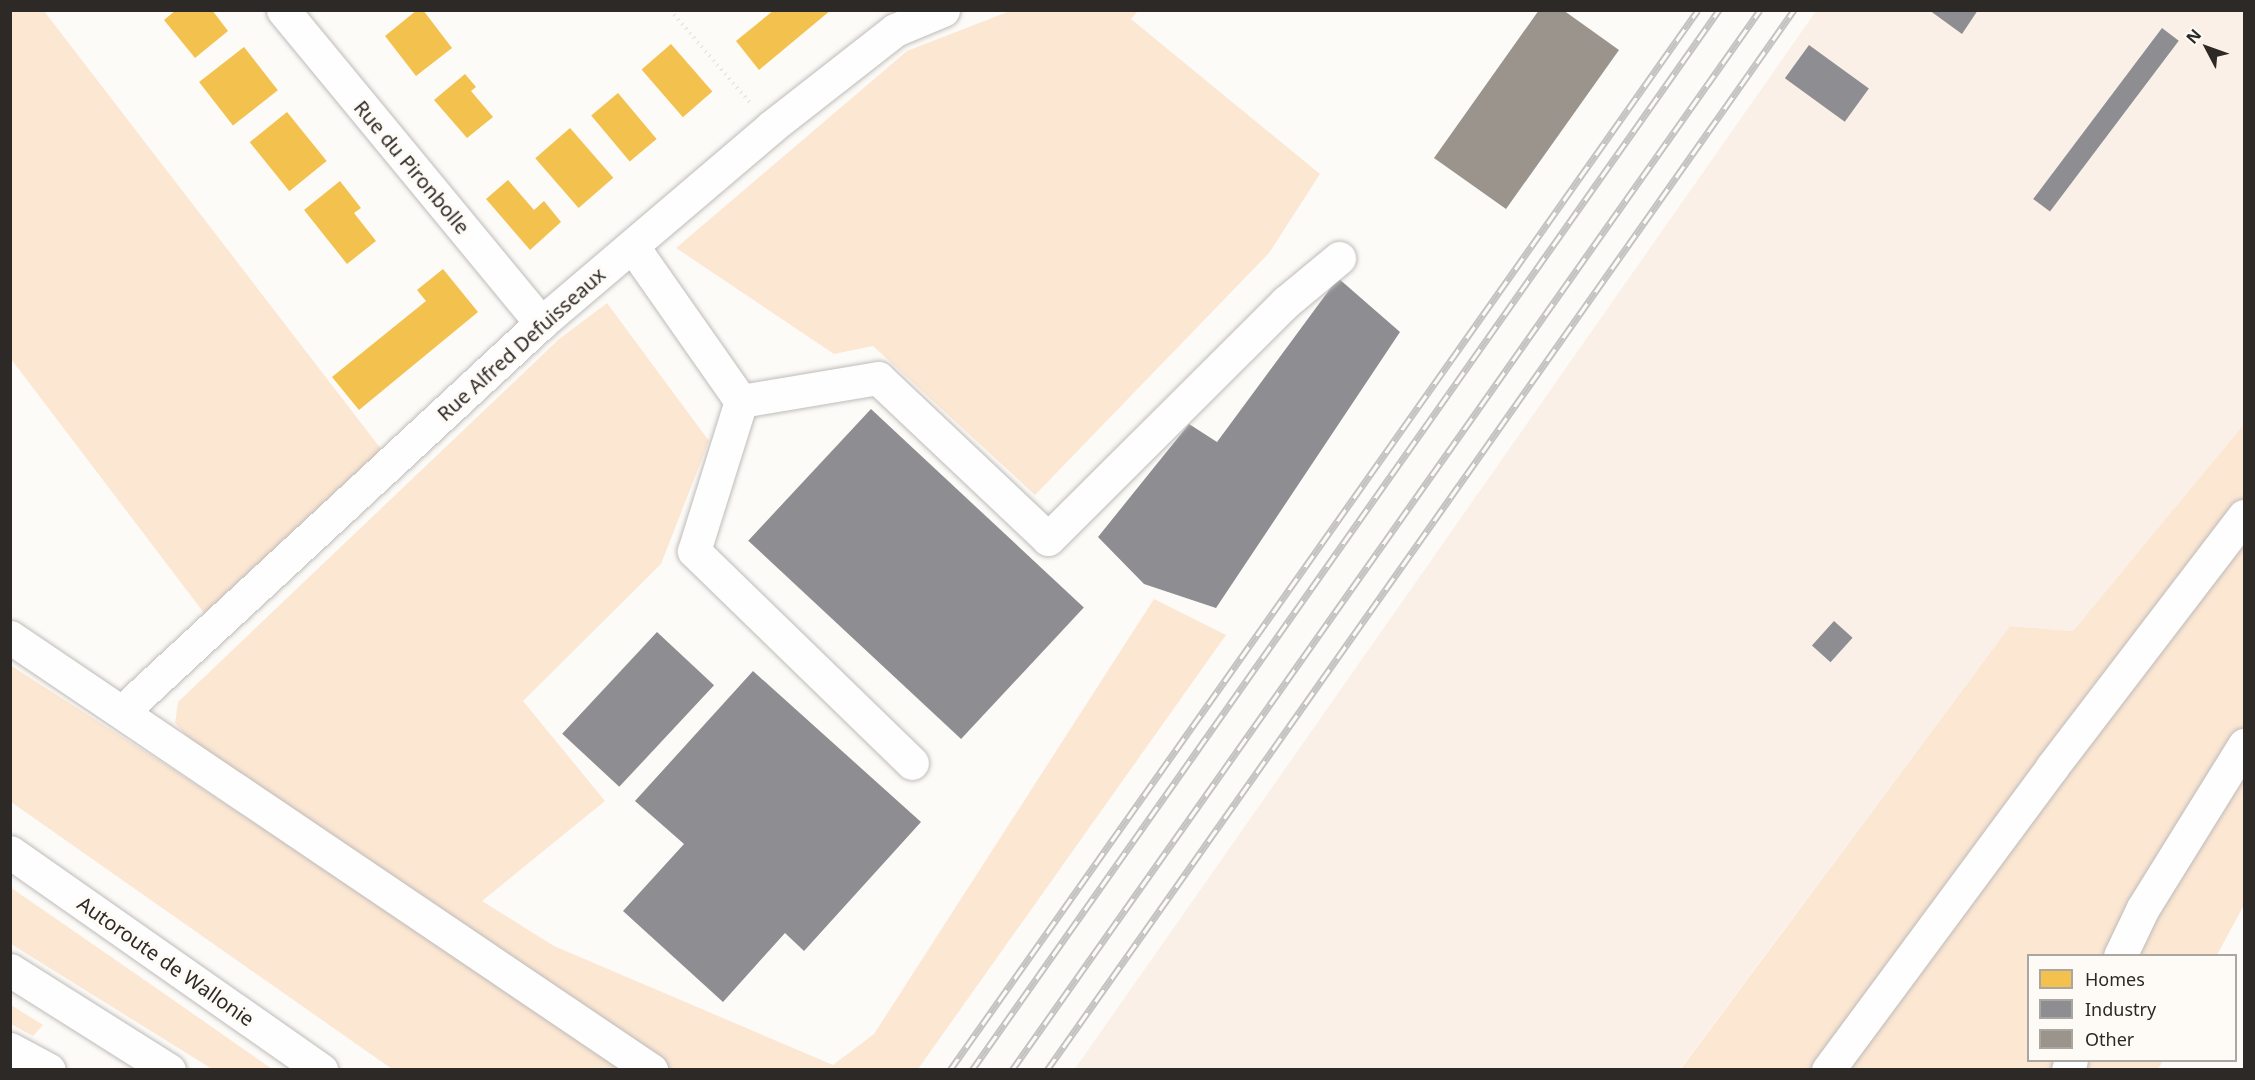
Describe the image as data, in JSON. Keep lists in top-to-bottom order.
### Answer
{
  "streets": {
    "main road": ["Rue du Pironbolle", "Rue Alfred Defuisseaux", "Autoroute de Wallonie"]
  },
  "crossings": [
    ["Rue du Pironbolle", "Rue Alfred Defuisseaux"]
  ],
  "legend": ["Homes", "Industry", "Other"],
  "north": "top left"
}
